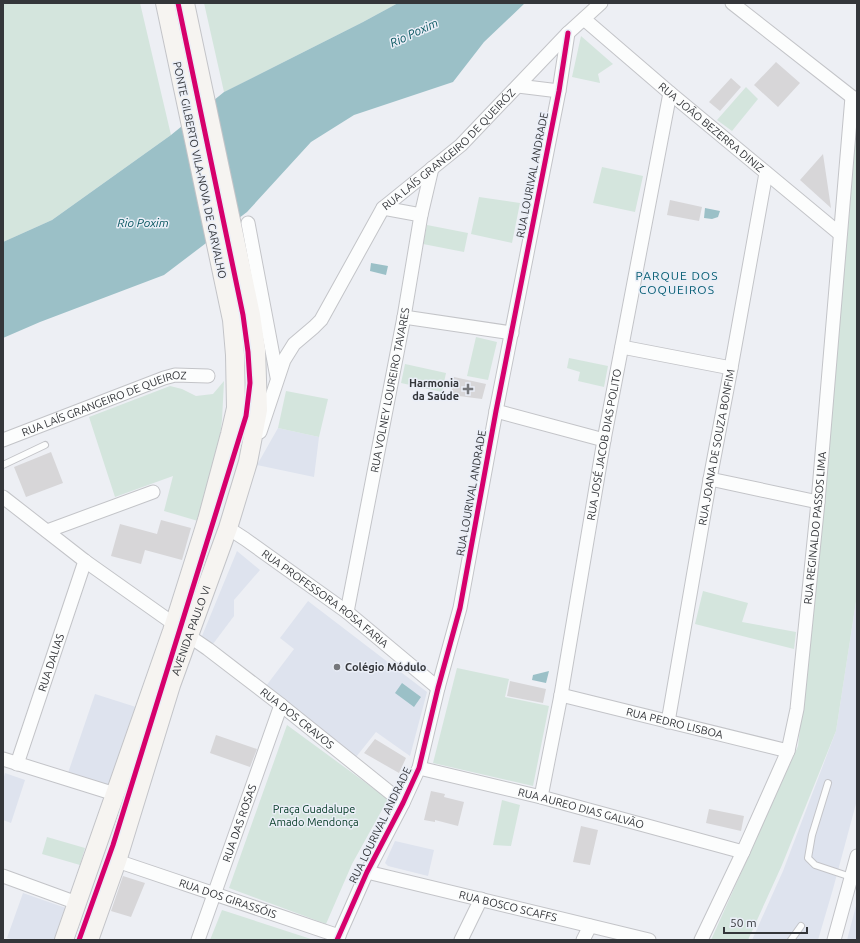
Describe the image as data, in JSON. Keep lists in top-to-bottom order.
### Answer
{
  "streets": {
    "main road": ["PONTE GILBERTO VILA-NOVA DE CARVALHO", "AVENIDA PAULO VI"],
    "street": [
      "RUA JOÃO BEZERRA DINIZ",
      "RUA LAÍS GRANGEIRO DE QUEIRÓZ",
      "RUA LOURIVAL ANDRADE",
      "RUA VOLNEY LOUREIRO TAVARES",
      "RUA LAÍS GRANGEIRO DE QUEIROZ",
      "RUA JOSÉ JACOB DIAS POLITO",
      "RUA JOANA DE SOUZA BONFIM",
      "RUA REGINALDO PASSOS LIMA",
      "RUA PROFESSORA ROSA FARIA",
      "RUA DALIAS",
      "RUA DOS CRAVOS",
      "RUA PEDRO LISBOA",
      "RUA AUREO DIAS GALVÃO",
      "RUA DAS ROSAS",
      "RUA DOS GIRASSÓIS",
      "RUA BOSCO SCAFFS"
    ]
  },
  "crossings": [
    ["RUA JOÃO BEZERRA DINIZ", "RUA LAÍS GRANGEIRO DE QUEIRÓZ"],
    ["RUA JOÃO BEZERRA DINIZ", "RUA JOSÉ JACOB DIAS POLITO"],
    ["RUA JOÃO BEZERRA DINIZ", "RUA JOANA DE SOUZA BONFIM"],
    ["RUA JOÃO BEZERRA DINIZ", "RUA REGINALDO PASSOS LIMA"],
    ["RUA LAÍS GRANGEIRO DE QUEIRÓZ", "RUA LOURIVAL ANDRADE"],
    ["RUA LAÍS GRANGEIRO DE QUEIRÓZ", "RUA VOLNEY LOUREIRO TAVARES"],
    ["RUA LAÍS GRANGEIRO DE QUEIRÓZ", "AVENIDA PAULO VI"],
    ["PONTE GILBERTO VILA-NOVA DE CARVALHO", "AVENIDA PAULO VI"],
    ["RUA LOURIVAL ANDRADE", "RUA PROFESSORA ROSA FARIA"],
    ["RUA LOURIVAL ANDRADE", "RUA DOS CRAVOS"],
    ["RUA LOURIVAL ANDRADE", "RUA AUREO DIAS GALVÃO"],
    ["RUA LOURIVAL ANDRADE", "RUA DOS GIRASSÓIS"],
    ["RUA LOURIVAL ANDRADE", "RUA BOSCO SCAFFS"],
    ["RUA VOLNEY LOUREIRO TAVARES", "RUA PROFESSORA ROSA FARIA"],
    ["RUA JOSÉ JACOB DIAS POLITO", "RUA PEDRO LISBOA"],
    ["RUA JOSÉ JACOB DIAS POLITO", "RUA AUREO DIAS GALVÃO"],
    ["RUA JOANA DE SOUZA BONFIM", "RUA PEDRO LISBOA"],
    ["RUA REGINALDO PASSOS LIMA", "RUA PEDRO LISBOA"],
    ["RUA REGINALDO PASSOS LIMA", "RUA AUREO DIAS GALVÃO"],
    ["RUA PROFESSORA ROSA FARIA", "AVENIDA PAULO VI"],
    ["AVENIDA PAULO VI", "RUA DOS CRAVOS"],
    ["AVENIDA PAULO VI", "RUA DOS GIRASSÓIS"],
    ["RUA DOS CRAVOS", "RUA DAS ROSAS"],
    ["RUA DAS ROSAS", "RUA DOS GIRASSÓIS"]
  ],
  "districts": ["PARQUE DOS COQUEIROS"],
  "water": ["Rio Poxim"],
  "parks": ["Praça Guadalupe Amado Mendonça"],
  "places": {
    "health": ["Harmonia da Saúde"],
    "other": ["Colégio Módulo"]
  },
  "scale_bar": "50 m"
}
